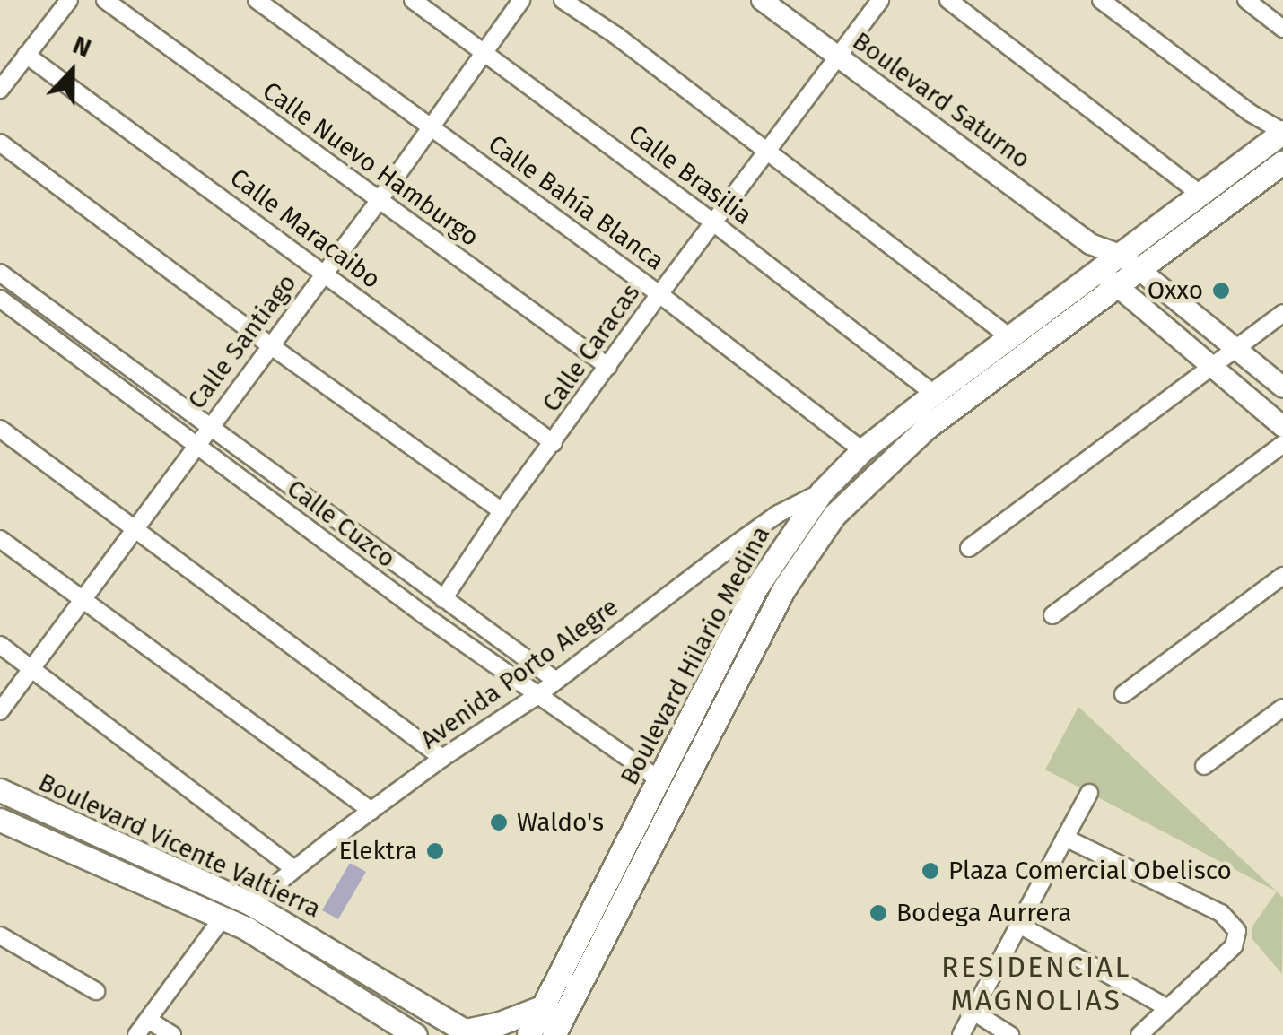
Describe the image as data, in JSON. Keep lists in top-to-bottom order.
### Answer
{
  "streets": {
    "main road": ["Boulevard Hilario Medina", "Boulevard Vicente Valtierra"],
    "street": [
      "Boulevard Saturno",
      "Calle Nuevo Hamburgo",
      "Calle Brasilia",
      "Calle Bahía Blanca",
      "Calle Maracaibo",
      "Calle Santiago",
      "Calle Caracas",
      "Calle Cuzco",
      "Avenida Porto Alegre"
    ]
  },
  "crossings": [
    ["Boulevard Saturno", "Calle Caracas"],
    ["Boulevard Saturno", "Boulevard Hilario Medina"],
    ["Calle Nuevo Hamburgo", "Calle Santiago"],
    ["Calle Nuevo Hamburgo", "Calle Caracas"],
    ["Calle Brasilia", "Calle Santiago"],
    ["Calle Brasilia", "Calle Caracas"],
    ["Calle Brasilia", "Boulevard Hilario Medina"],
    ["Calle Bahía Blanca", "Calle Santiago"],
    ["Calle Bahía Blanca", "Calle Caracas"],
    ["Calle Bahía Blanca", "Boulevard Hilario Medina"],
    ["Calle Maracaibo", "Calle Santiago"],
    ["Calle Maracaibo", "Calle Caracas"],
    ["Calle Santiago", "Calle Cuzco"],
    ["Calle Caracas", "Calle Cuzco"],
    ["Calle Cuzco", "Boulevard Hilario Medina"],
    ["Calle Cuzco", "Avenida Porto Alegre"],
    ["Boulevard Hilario Medina", "Avenida Porto Alegre"],
    ["Avenida Porto Alegre", "Boulevard Vicente Valtierra"]
  ],
  "districts": ["RESIDENCIAL MAGNOLIAS"],
  "places": [
    "Oxxo",
    "Waldo's",
    "Elektra",
    "Plaza Comercial Obelisco",
    "Bodega Aurrera"
  ],
  "north": "top"
}
